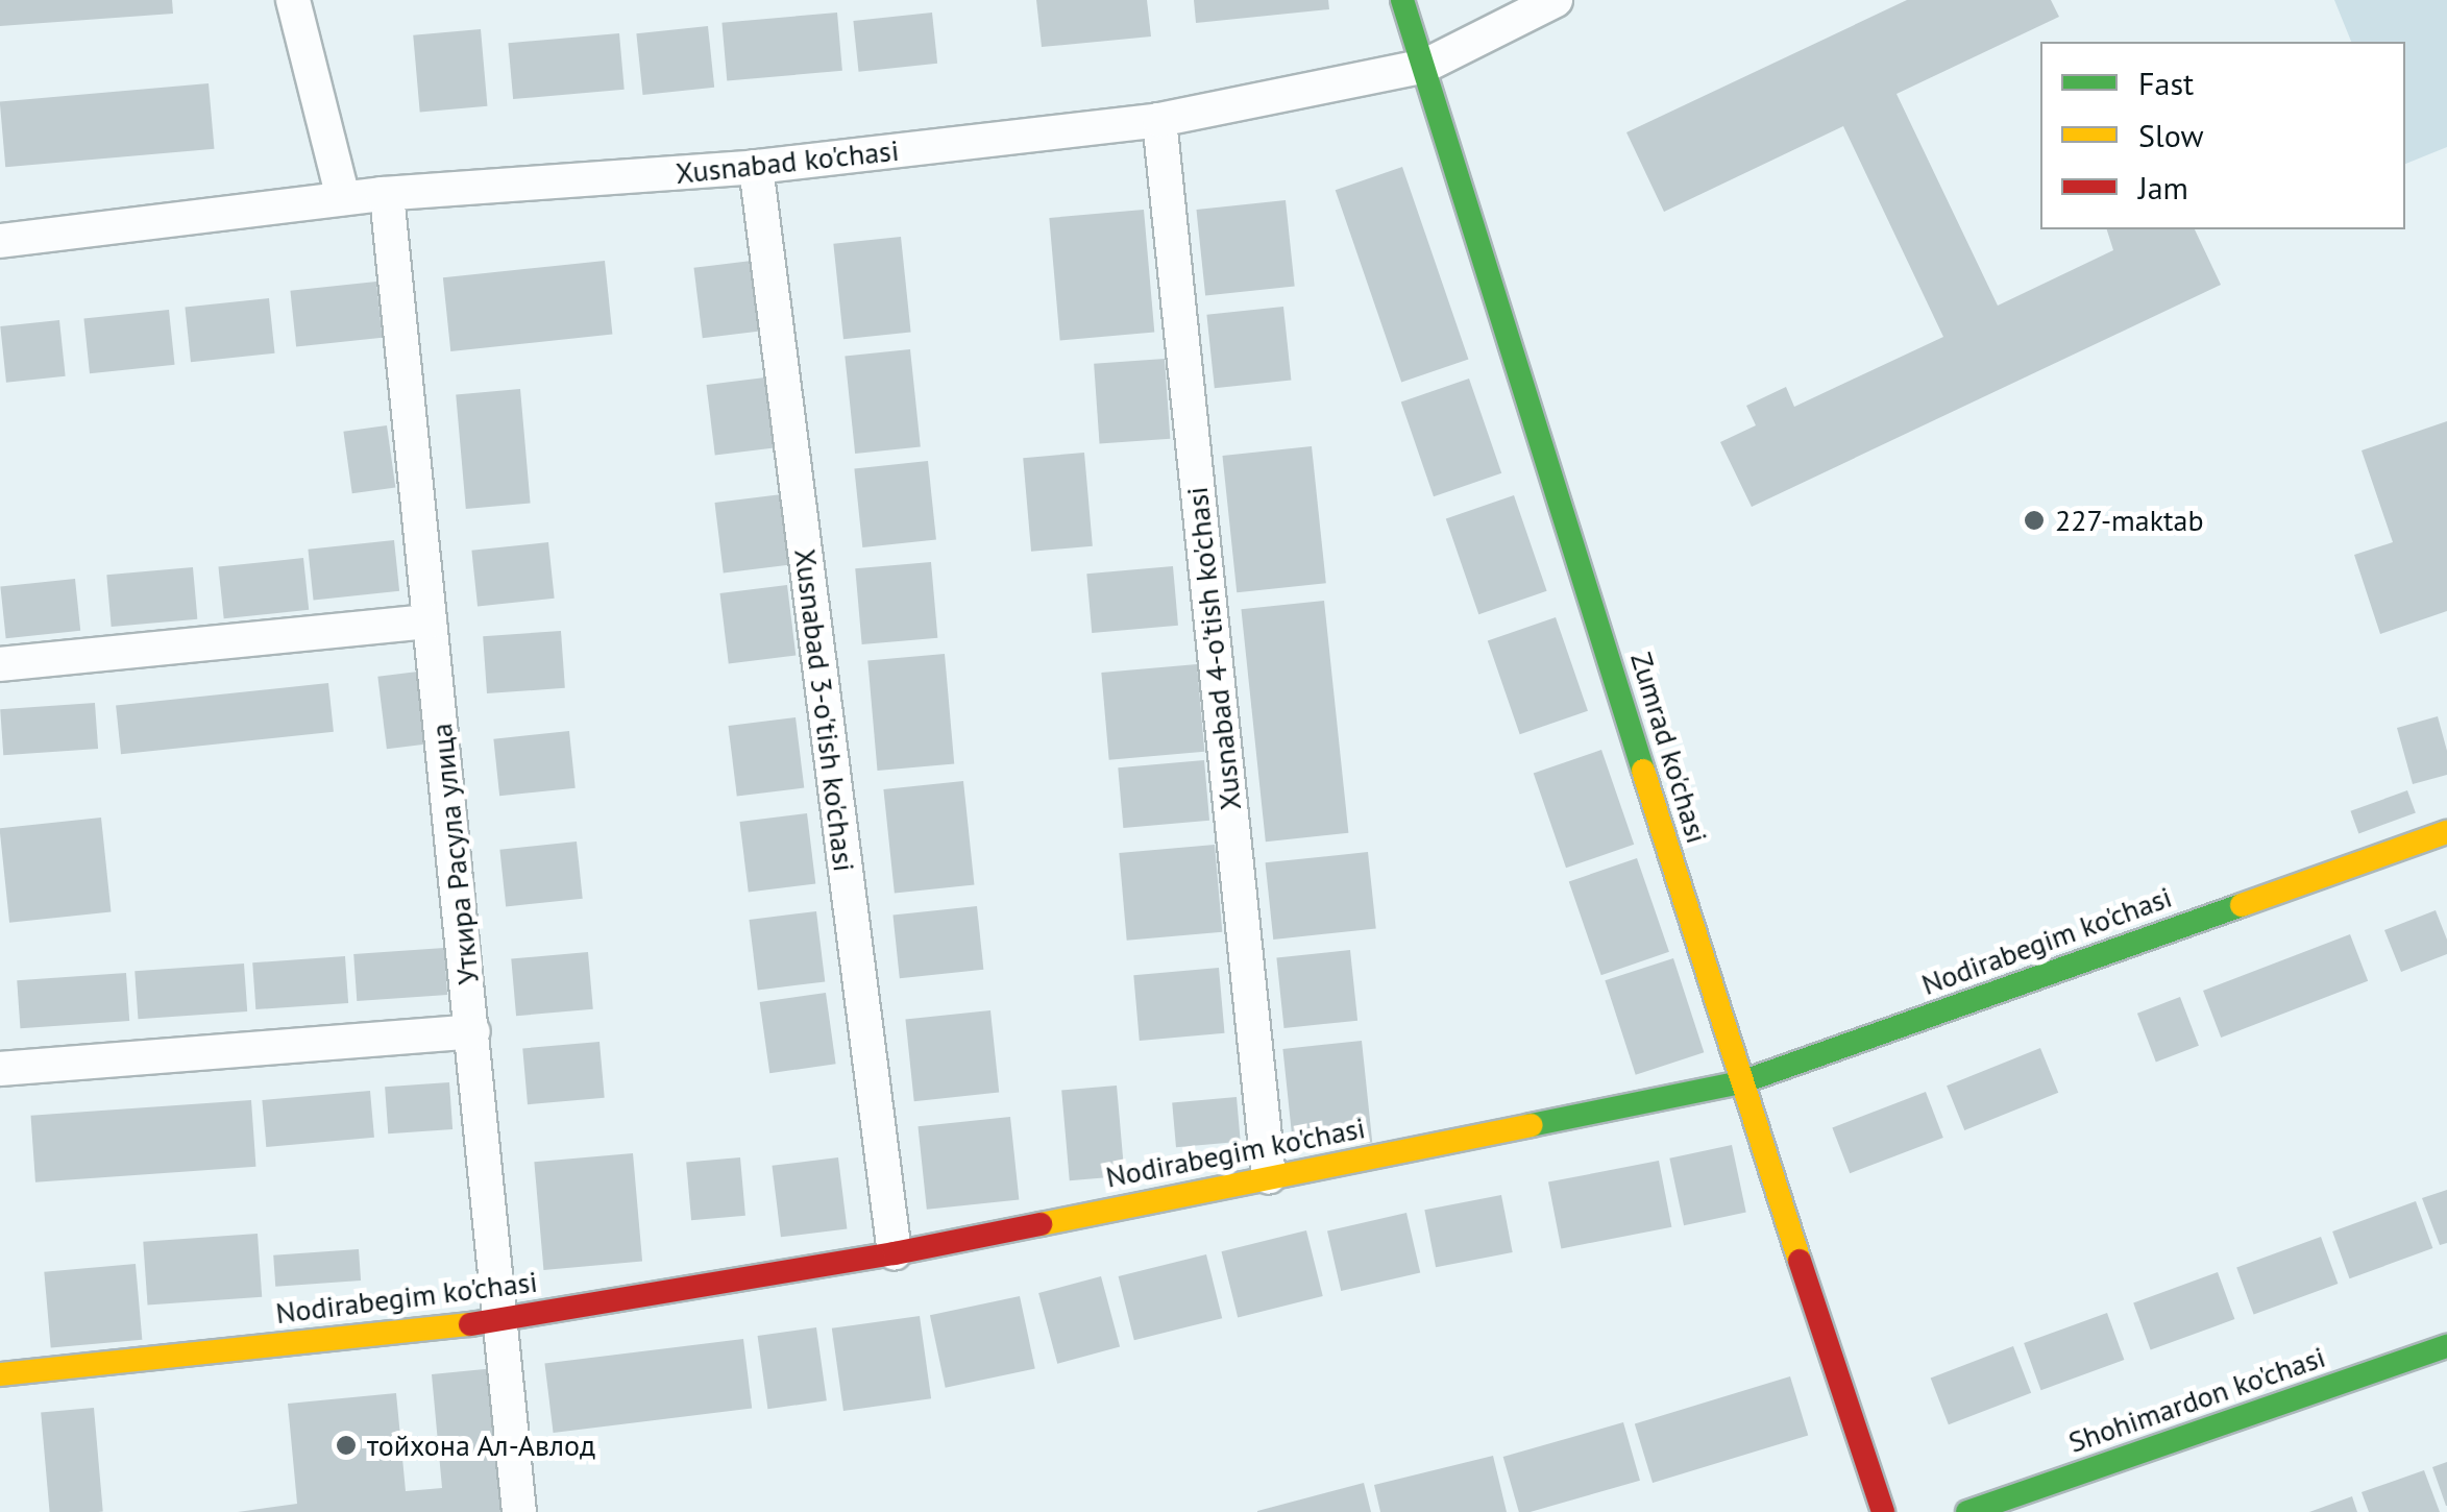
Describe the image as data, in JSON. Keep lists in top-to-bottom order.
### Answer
{
  "streets": {
    "street": [
      "Xusnabad ko'chasi",
      "Xusnabad 4-o'tish ko'chasi",
      "Xusnabad 3-o'tish ko'chasi",
      "Zumrad ko'chasi",
      "Уткира Расула улица",
      "Nodirabegim ko'chasi",
      "Shohimardon ko'chasi"
    ]
  },
  "crossings": [
    ["Xusnabad ko'chasi", "Xusnabad 4-o'tish ko'chasi"],
    ["Xusnabad ko'chasi", "Xusnabad 3-o'tish ko'chasi"],
    ["Xusnabad ko'chasi", "Zumrad ko'chasi"],
    ["Xusnabad ko'chasi", "Уткира Расула улица"],
    ["Xusnabad 4-o'tish ko'chasi", "Nodirabegim ko'chasi"],
    ["Xusnabad 3-o'tish ko'chasi", "Nodirabegim ko'chasi"],
    ["Zumrad ko'chasi", "Nodirabegim ko'chasi"],
    ["Уткира Расула улица", "Nodirabegim ko'chasi"]
  ],
  "places": ["227-maktab", "тойхона Ал-Авлод"],
  "legend": ["Fast", "Slow", "Jam"]
}
